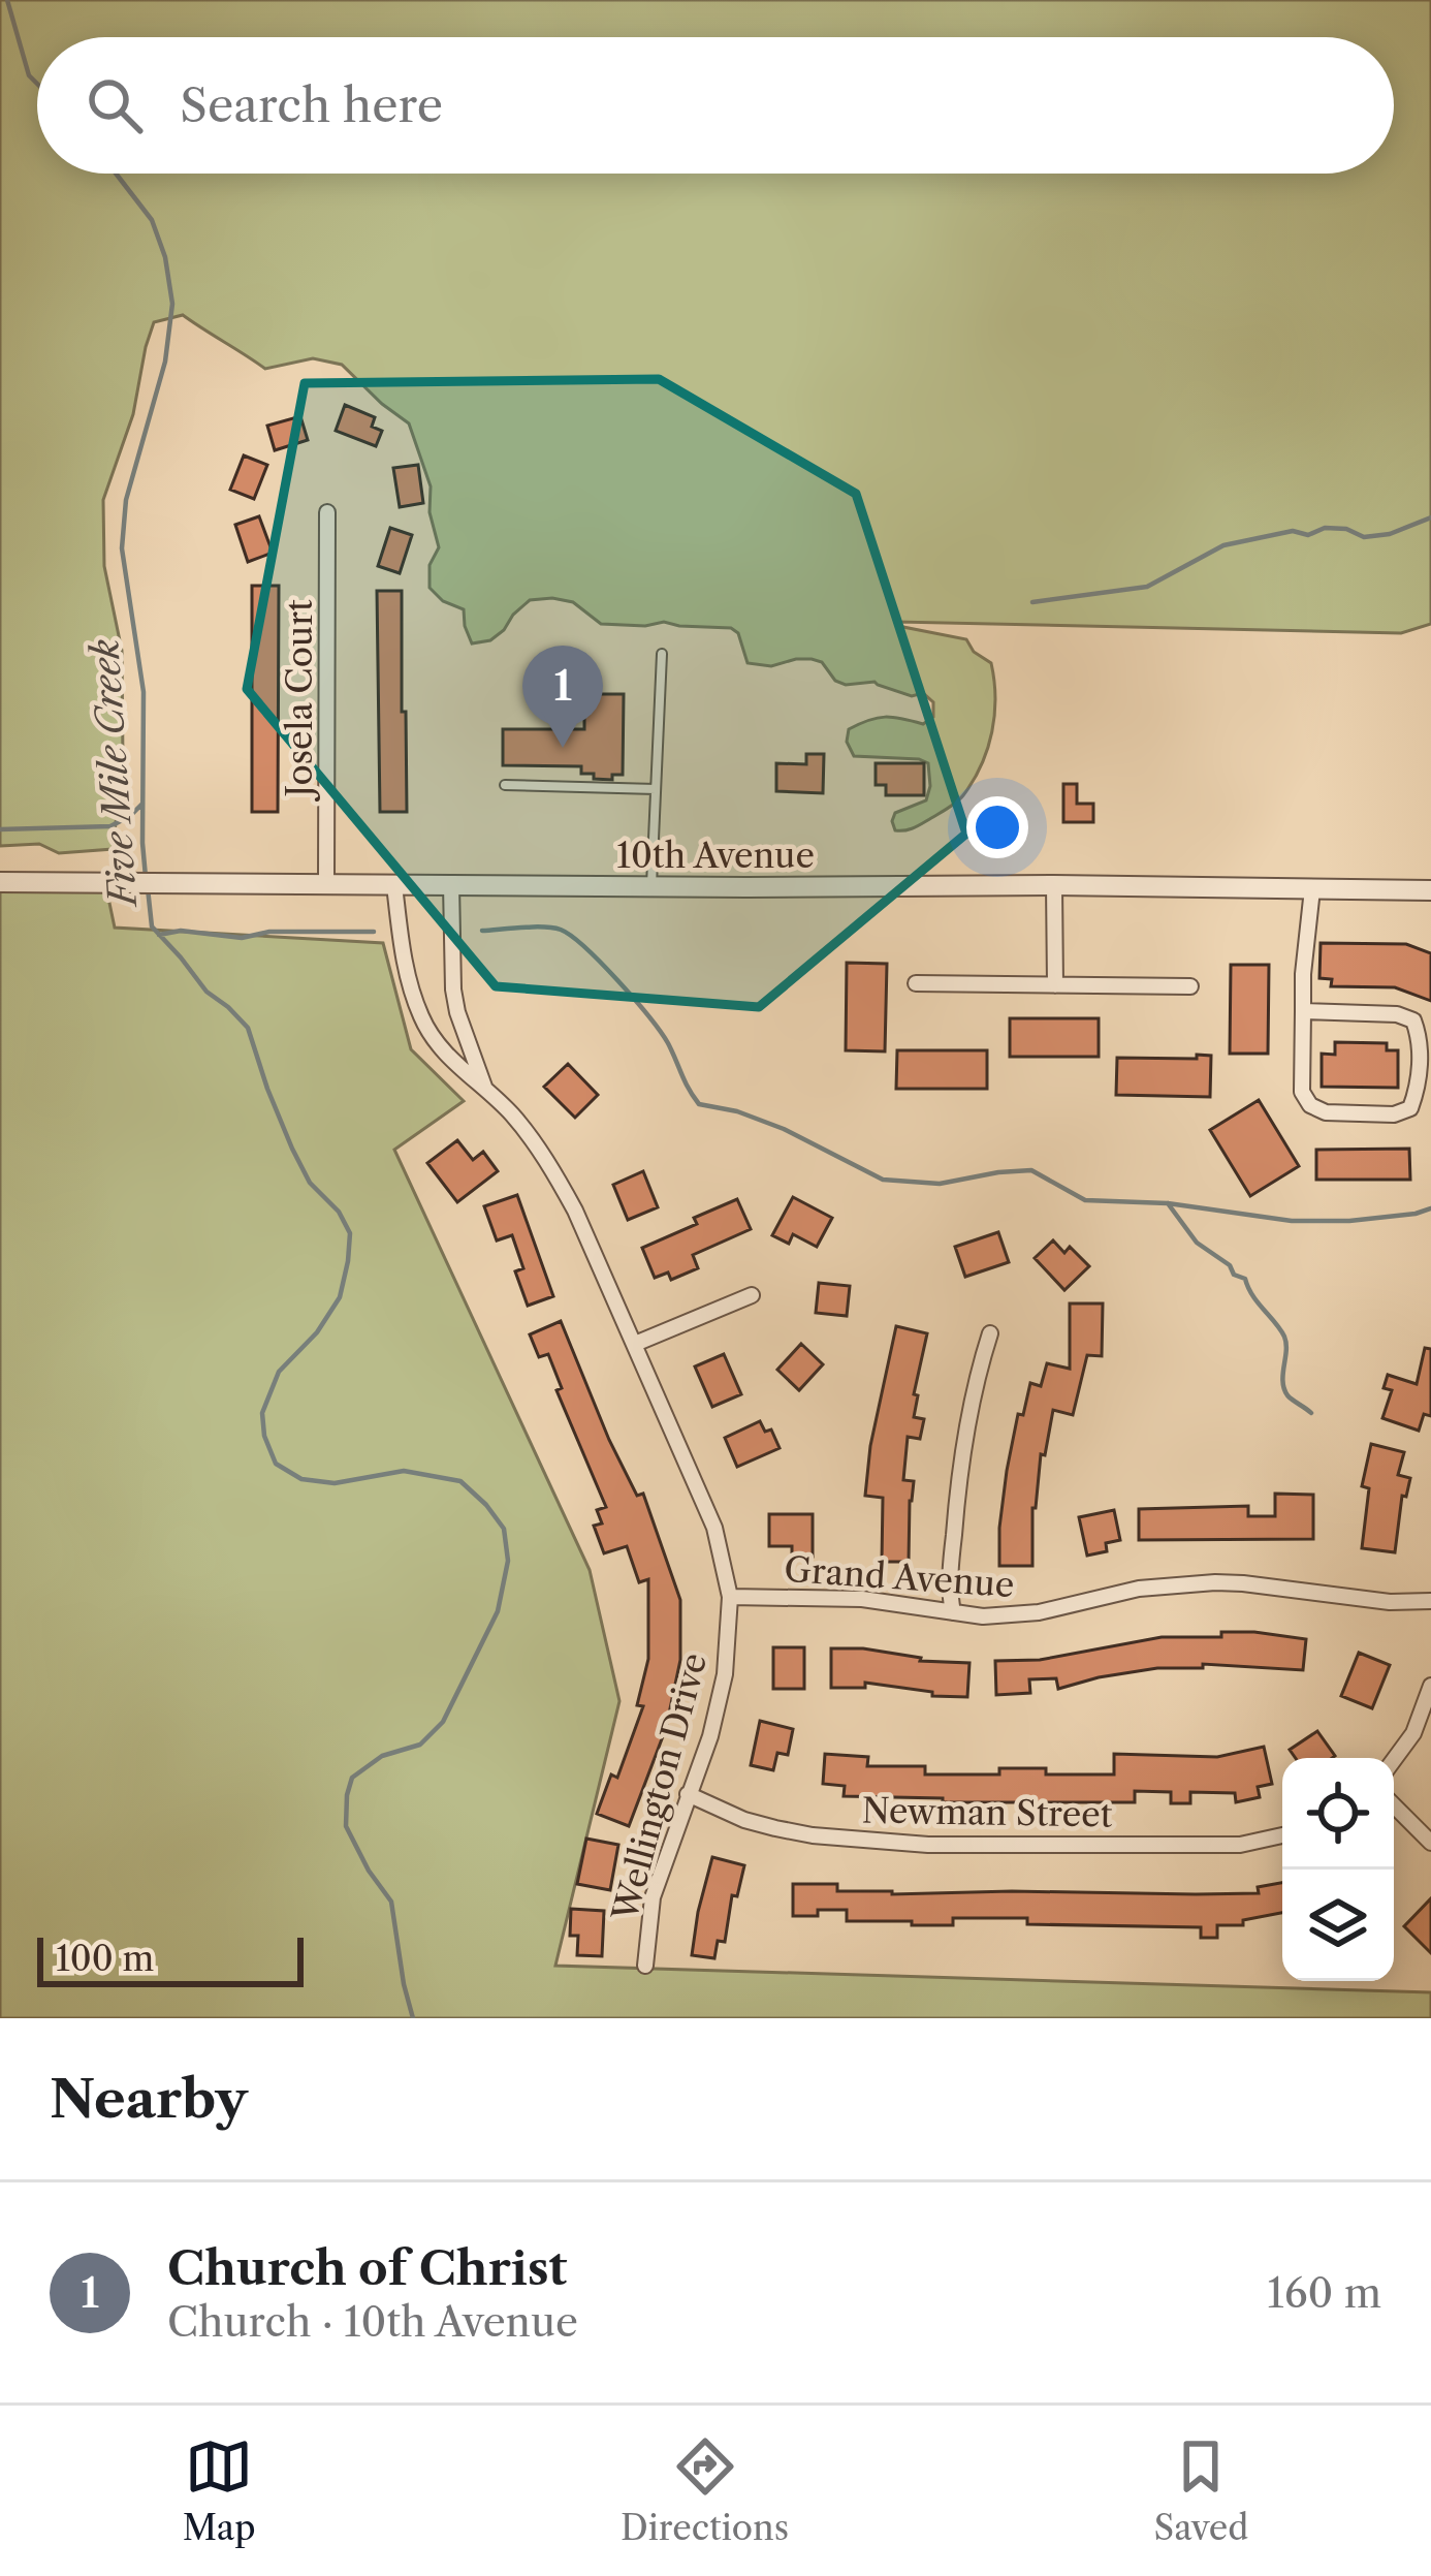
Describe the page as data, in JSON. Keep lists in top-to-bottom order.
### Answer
{
  "streets": {
    "street": [
      "Josela Court",
      "10th Avenue",
      "Grand Avenue",
      "Wellington Drive",
      "Newman Street"
    ]
  },
  "crossings": [
    ["Josela Court", "10th Avenue"],
    ["10th Avenue", "Wellington Drive"],
    ["Grand Avenue", "Wellington Drive"],
    ["Wellington Drive", "Newman Street"]
  ],
  "water": ["Five Mile Creek"],
  "scale_bar": "100 m",
  "page": {
    "search": "Search here",
    "pins": "1",
    "scale": "100 m",
    "heading": "Nearby",
    "list": [
      {
        "mark": "1",
        "name": "Church of Christ",
        "note": "Church · 10th Avenue",
        "value": "160 m"
      }
    ],
    "nav": ["Map", "Directions", "Saved"]
  }
}
